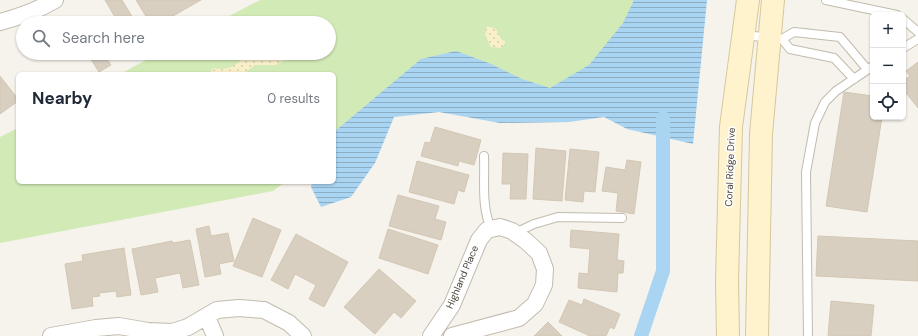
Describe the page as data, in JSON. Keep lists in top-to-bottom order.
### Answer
{
  "streets": {
    "main road": ["Coral Ridge Drive"],
    "street": ["Highland Place"]
  },
  "page": {
    "map_buttons": ["+", "−"],
    "search": "Search here",
    "heading": ["Nearby", "0 results"]
  }
}
